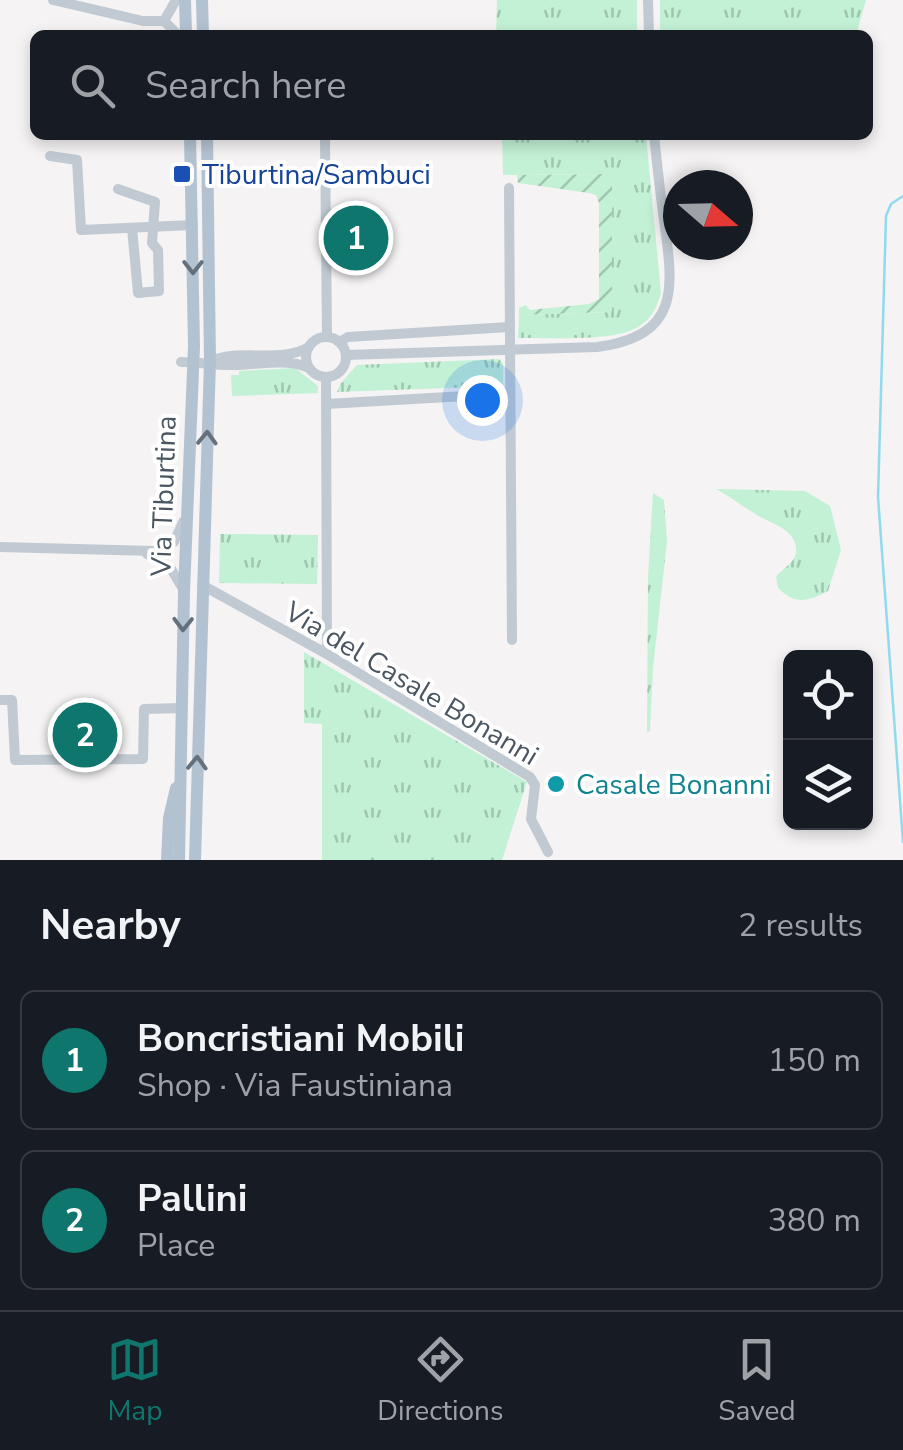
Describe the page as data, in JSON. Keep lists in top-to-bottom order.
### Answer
{
  "streets": {
    "main road": ["Via Tiburtina"],
    "street": ["Via del Casale Bonanni"]
  },
  "crossings": [
    ["Via Tiburtina", "Via del Casale Bonanni"]
  ],
  "places": {
    "transit": ["Tiburtina/Sambuci"],
    "other": ["Casale Bonanni"]
  },
  "north": "right",
  "page": {
    "search": "Search here",
    "pins": ["1", "2"],
    "heading": ["Nearby", "2 results"],
    "list": [
      {
        "mark": "1",
        "name": "Boncristiani Mobili",
        "note": "Shop · Via Faustiniana",
        "value": "150 m"
      },
      {
        "mark": "2",
        "name": "Pallini",
        "note": "Place",
        "value": "380 m"
      }
    ],
    "nav": ["Map", "Directions", "Saved"]
  }
}
